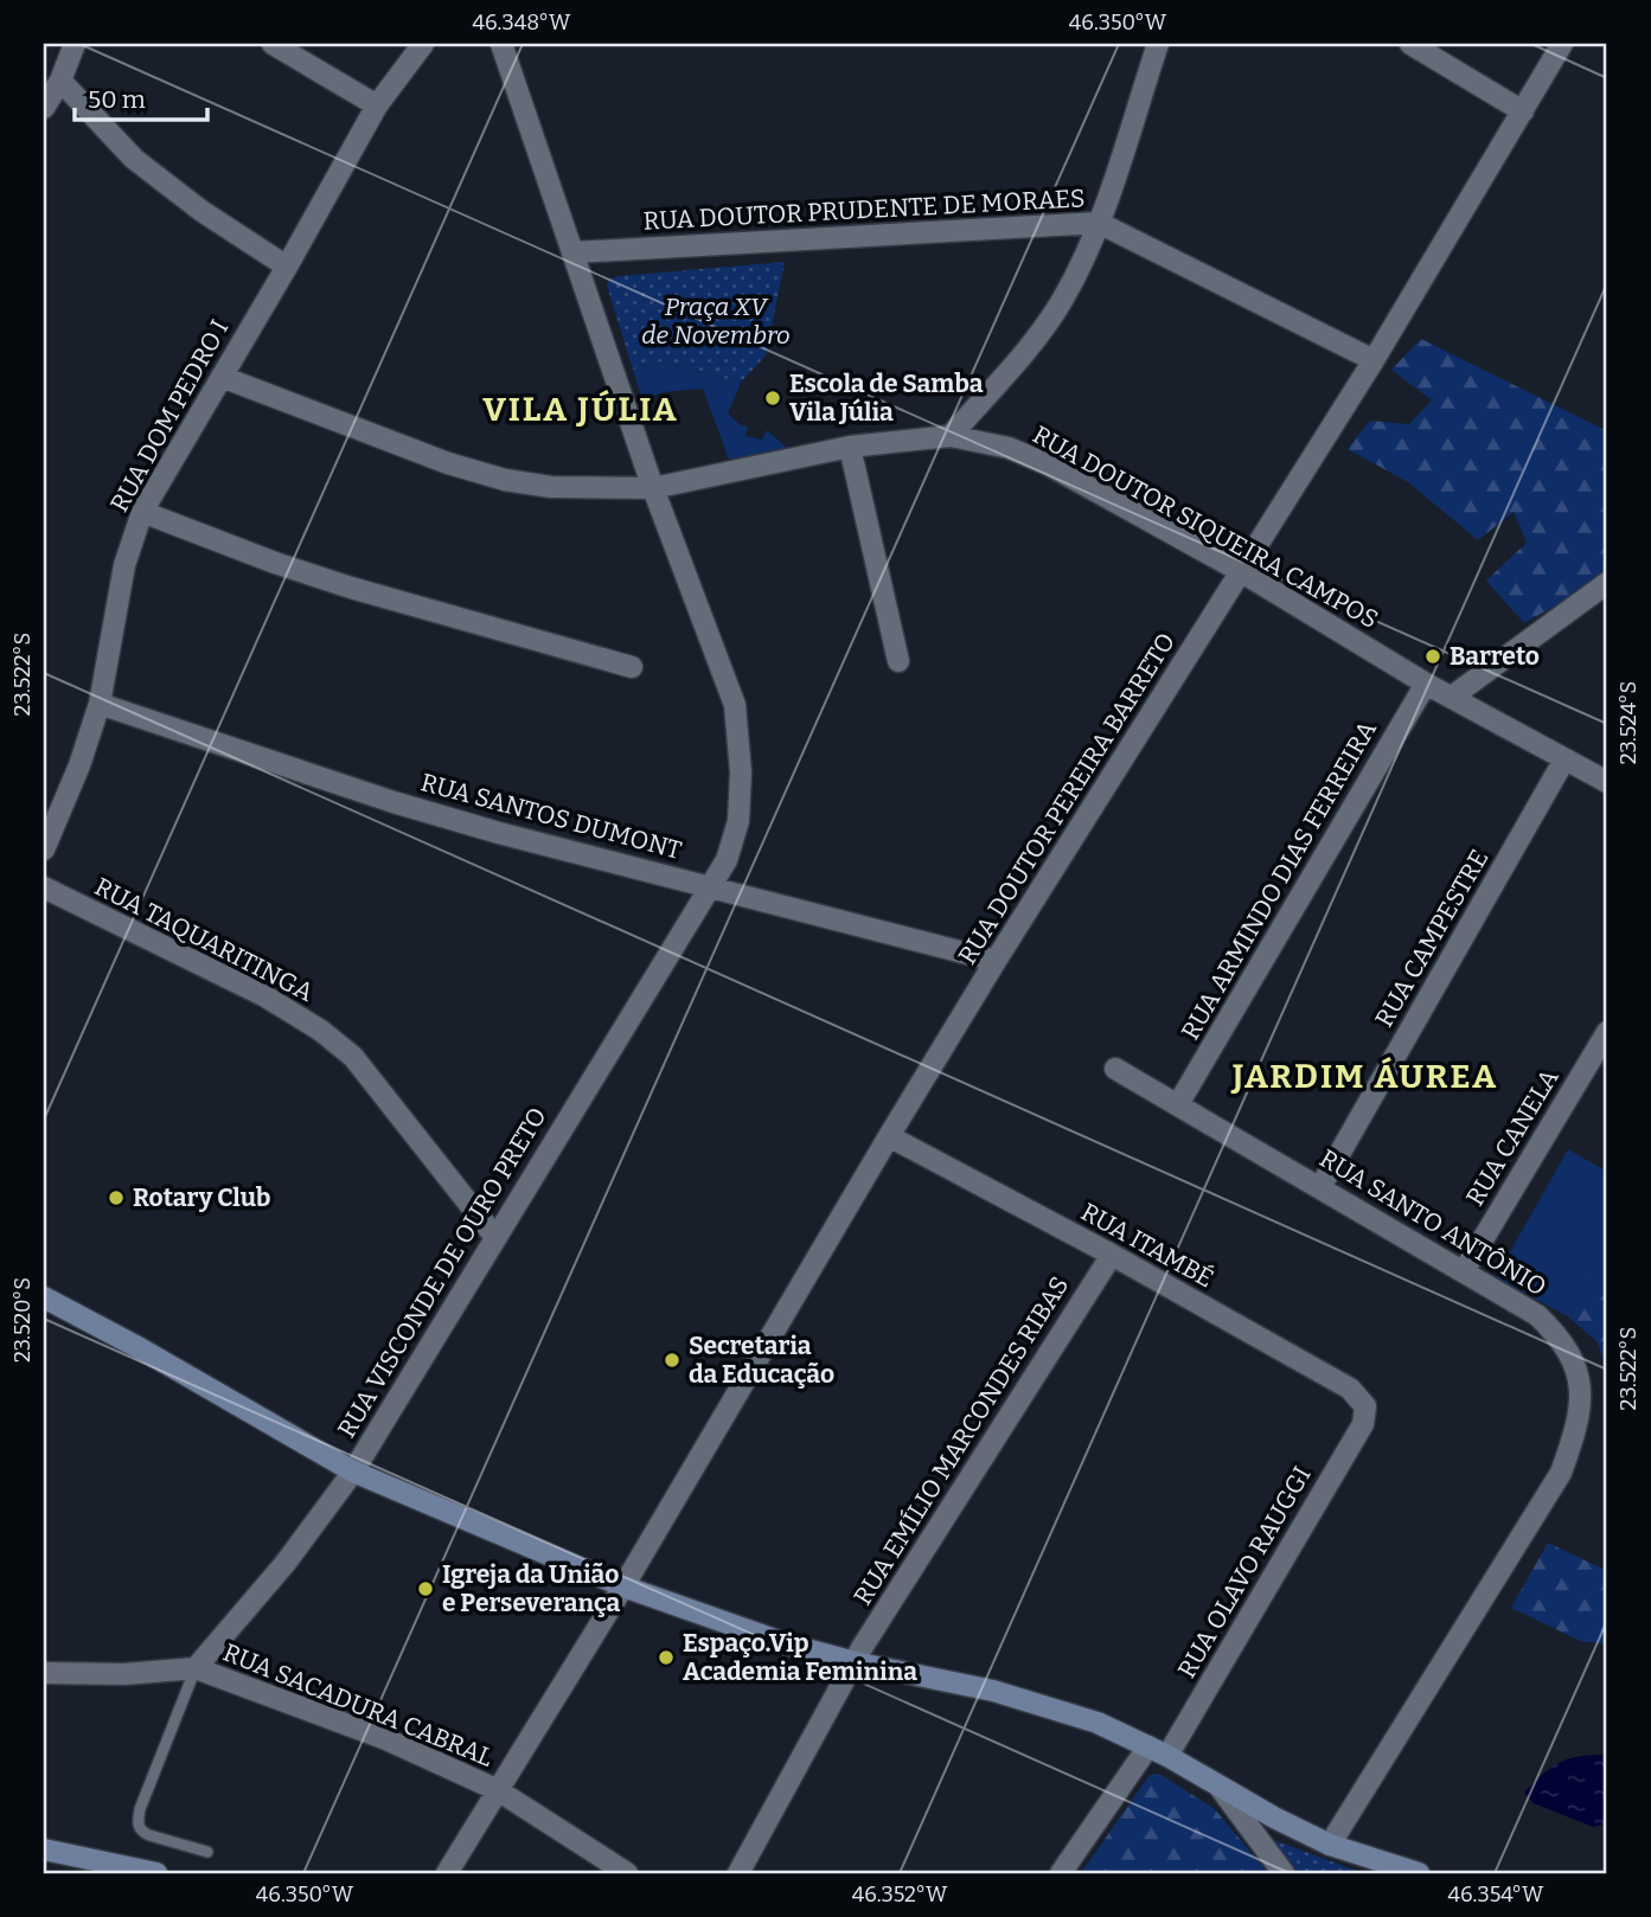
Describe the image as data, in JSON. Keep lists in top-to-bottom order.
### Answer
{
  "streets": {
    "street": [
      "RUA DOUTOR PRUDENTE DE MORAES",
      "RUA DOM PEDRO I",
      "RUA DOUTOR SIQUEIRA CAMPOS",
      "RUA DOUTOR PEREIRA BARRETO",
      "RUA SANTOS DUMONT",
      "RUA ARMINDO DIAS FERREIRA",
      "RUA CAMPESTRE",
      "RUA TAQUARITINGA",
      "RUA CANELA",
      "RUA SANTO ANTÔNIO",
      "RUA ITAMBÉ",
      "RUA VISCONDE DE OURO PRETO",
      "RUA EMÍLIO MARCONDES RIBAS",
      "RUA OLAVO RAUGGI",
      "RUA SACADURA CABRAL"
    ]
  },
  "crossings": [
    ["RUA DOUTOR PRUDENTE DE MORAES", "RUA DOUTOR PEREIRA BARRETO"],
    ["RUA DOUTOR PRUDENTE DE MORAES", "RUA VISCONDE DE OURO PRETO"],
    ["RUA DOM PEDRO I", "RUA DOUTOR SIQUEIRA CAMPOS"],
    ["RUA DOM PEDRO I", "RUA SANTOS DUMONT"],
    ["RUA DOUTOR SIQUEIRA CAMPOS", "RUA DOUTOR PEREIRA BARRETO"],
    ["RUA DOUTOR SIQUEIRA CAMPOS", "RUA ARMINDO DIAS FERREIRA"],
    ["RUA DOUTOR SIQUEIRA CAMPOS", "RUA CAMPESTRE"],
    ["RUA DOUTOR SIQUEIRA CAMPOS", "RUA VISCONDE DE OURO PRETO"],
    ["RUA DOUTOR PEREIRA BARRETO", "RUA SANTOS DUMONT"],
    ["RUA DOUTOR PEREIRA BARRETO", "RUA ITAMBÉ"],
    ["RUA DOUTOR PEREIRA BARRETO", "RUA SACADURA CABRAL"],
    ["RUA SANTOS DUMONT", "RUA VISCONDE DE OURO PRETO"],
    ["RUA ARMINDO DIAS FERREIRA", "RUA SANTO ANTÔNIO"],
    ["RUA CAMPESTRE", "RUA SANTO ANTÔNIO"],
    ["RUA TAQUARITINGA", "RUA VISCONDE DE OURO PRETO"],
    ["RUA CANELA", "RUA SANTO ANTÔNIO"],
    ["RUA ITAMBÉ", "RUA EMÍLIO MARCONDES RIBAS"],
    ["RUA ITAMBÉ", "RUA OLAVO RAUGGI"],
    ["RUA VISCONDE DE OURO PRETO", "RUA SACADURA CABRAL"]
  ],
  "districts": ["VILA JÚLIA", "JARDIM ÁUREA"],
  "parks": ["Praça XV de Novembro"],
  "places": [
    "Escola de Samba Vila Júlia",
    "Barreto",
    "Rotary Club",
    "Secretaria da Educação",
    "Igreja da União e Perseverança",
    "Espaço.Vip Academia Feminina"
  ],
  "scale_bar": "50 m",
  "coordinates": [
    "46.348°W",
    "46.350°W",
    "23.522°S",
    "23.524°S",
    "23.520°S",
    "46.352°W",
    "46.354°W"
  ]
}
